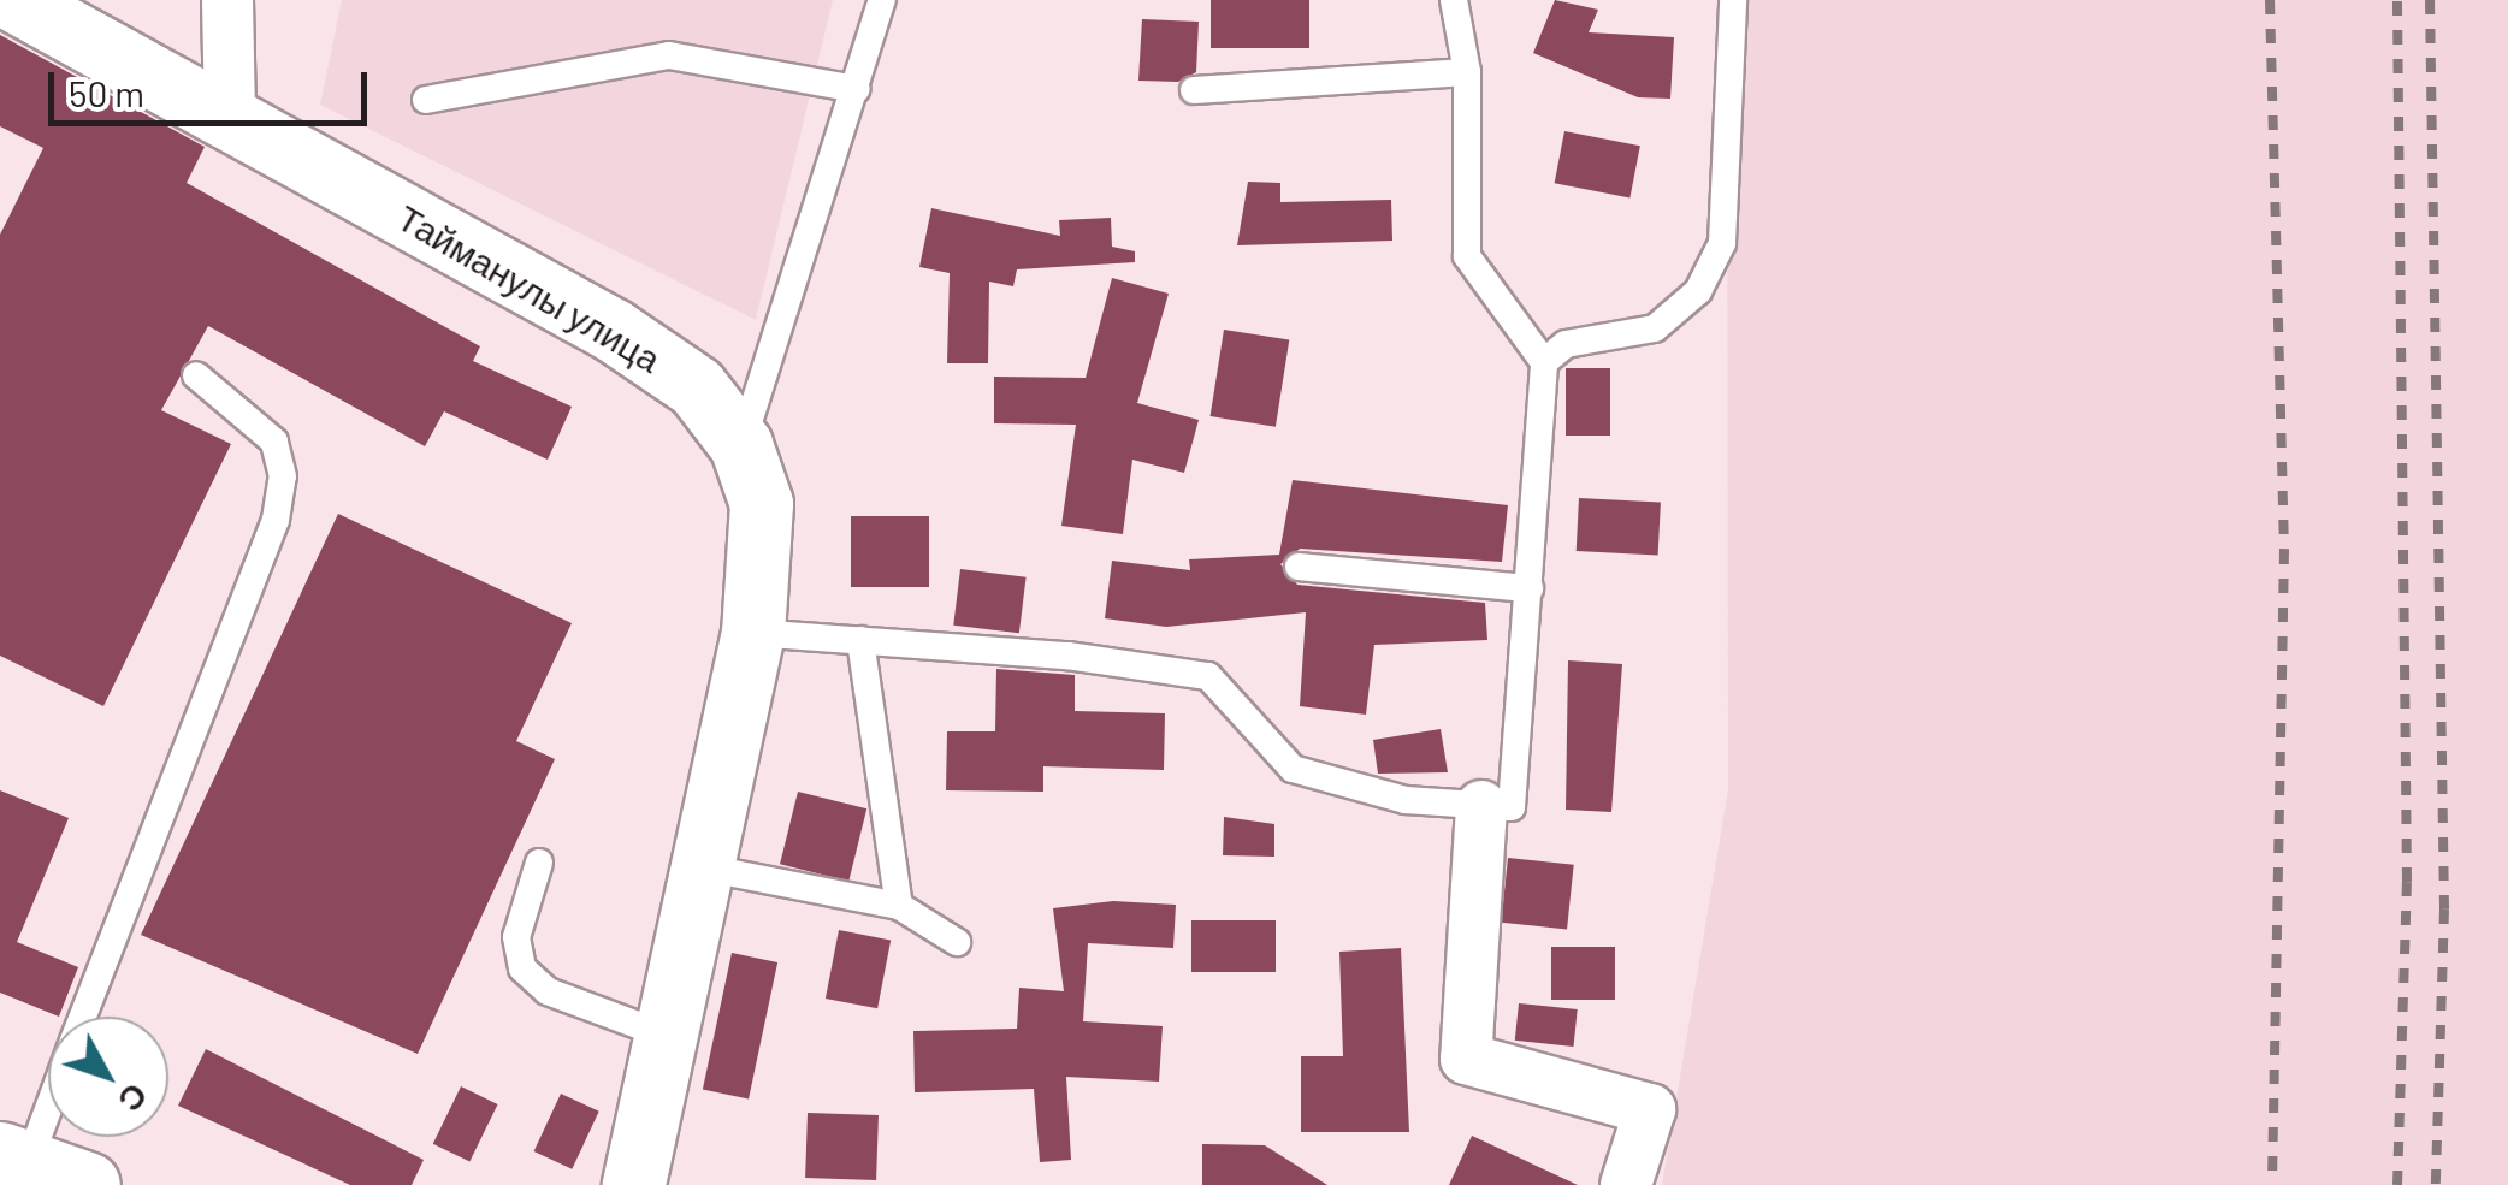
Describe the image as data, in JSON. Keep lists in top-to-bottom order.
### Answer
{
  "streets": {
    "street": ["Тайманулы улица"]
  },
  "scale_bar": "50 m",
  "north": "bottom right"
}
